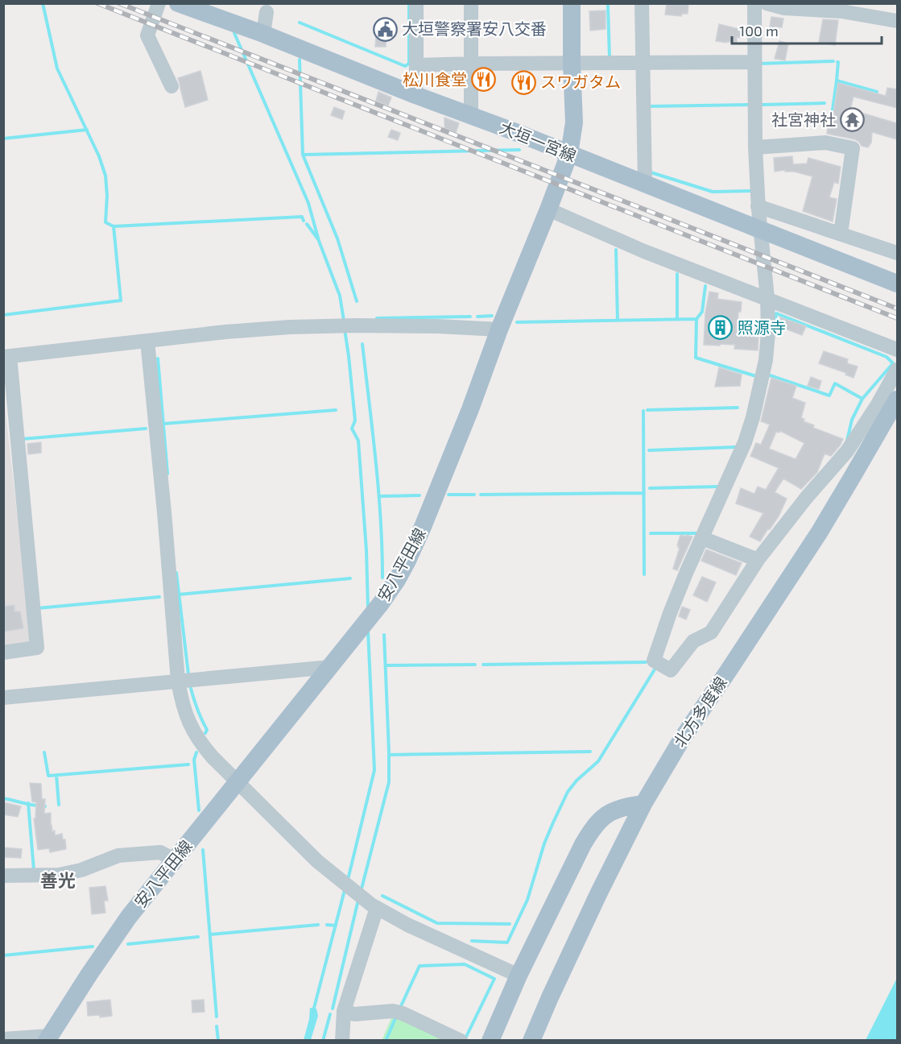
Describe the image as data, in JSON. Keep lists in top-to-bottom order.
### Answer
{
  "streets": {
    "main road": ["大垣一宮線", "安八平田線", "北方多度線"]
  },
  "crossings": [
    ["大垣一宮線", "安八平田線"]
  ],
  "districts": ["善光"],
  "places": {
    "public building": ["大垣警察署安八交番"],
    "restaurant": ["松川食堂", "スワガタム"],
    "temple": ["社宮神社"],
    "building": ["照源寺"]
  },
  "scale_bar": "100 m"
}
